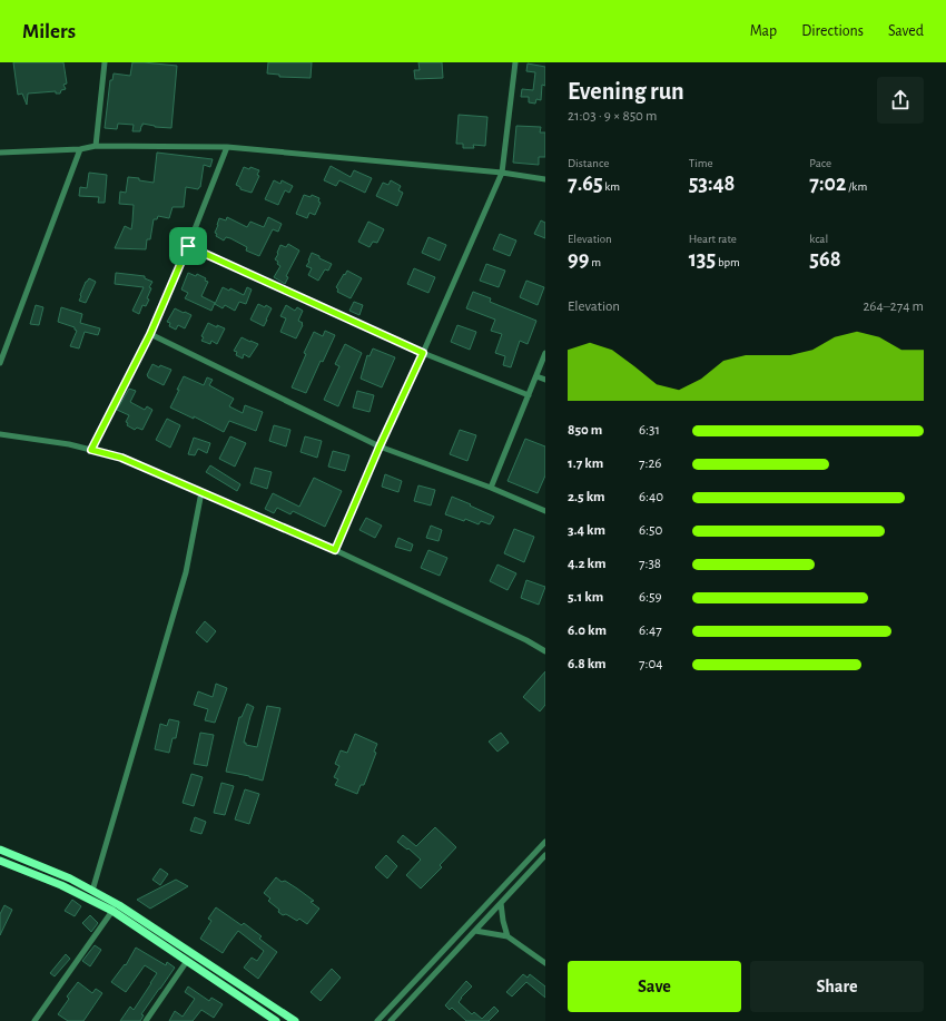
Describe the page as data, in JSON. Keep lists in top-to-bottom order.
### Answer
{
  "page": {
    "header": "Milers",
    "nav": ["Map", "Directions", "Saved"],
    "heading": ["Evening run", "21:03 · 9 × 850 m"],
    "stats": [
      ["Distance", "7.65 km"],
      ["Time", "53:48"],
      ["Pace", "7:02 /km"],
      ["Elevation", "99 m"],
      ["Heart rate", "135 bpm"],
      ["kcal", "568"]
    ],
    "chart": ["Elevation", "264–274 m"],
    "list": [
      {
        "name": "850 m",
        "note": "6:31"
      },
      {
        "name": "1.7 km",
        "note": "7:26"
      },
      {
        "name": "2.5 km",
        "note": "6:40"
      },
      {
        "name": "3.4 km",
        "note": "6:50"
      },
      {
        "name": "4.2 km",
        "note": "7:38"
      },
      {
        "name": "5.1 km",
        "note": "6:59"
      },
      {
        "name": "6.0 km",
        "note": "6:47"
      },
      {
        "name": "6.8 km",
        "note": "7:04"
      }
    ],
    "buttons": ["Save", "Share"]
  }
}
